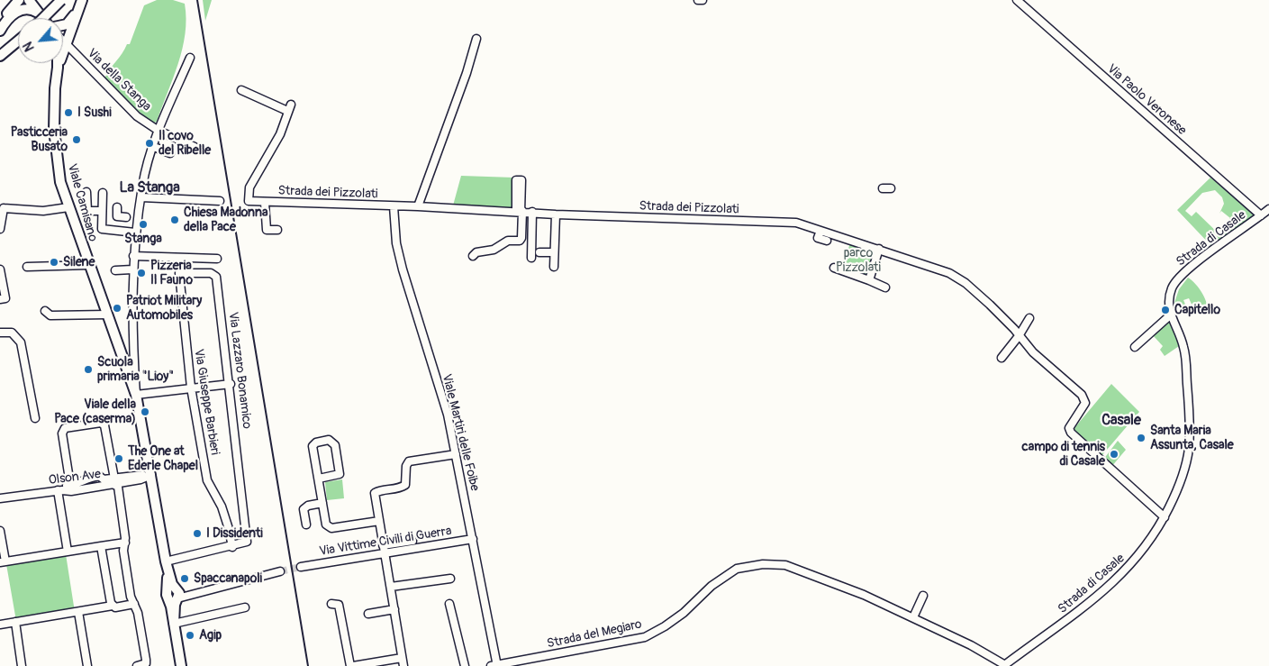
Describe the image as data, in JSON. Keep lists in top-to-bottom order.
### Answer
{
  "streets": {
    "main road": ["Viale Camisano"],
    "street": [
      "Via della Stanga",
      "Via Paolo Veronese",
      "Strada dei Pizzolati",
      "Strada di Casale",
      "Via Lazzaro Bonamico",
      "Via Giuseppe Barbieri",
      "Viale Martiri delle Foibe",
      "Olson Ave",
      "Via Vittime Civili di Guerra",
      "Strada del Megiaro"
    ]
  },
  "crossings": [
    ["Via della Stanga", "Viale Camisano"],
    ["Via Paolo Veronese", "Strada di Casale"],
    ["Strada dei Pizzolati", "Strada di Casale"],
    ["Strada dei Pizzolati", "Viale Martiri delle Foibe"],
    ["Viale Camisano", "Olson Ave"],
    ["Strada di Casale", "Strada del Megiaro"],
    ["Via Lazzaro Bonamico", "Via Giuseppe Barbieri"],
    ["Viale Martiri delle Foibe", "Via Vittime Civili di Guerra"],
    ["Viale Martiri delle Foibe", "Strada del Megiaro"]
  ],
  "districts": ["La Stanga", "Casale"],
  "parks": ["parco Pizzolati"],
  "places": [
    "I Sushi",
    "Pasticceria Busato",
    "Il covo del Ribelle",
    "Chiesa Madonna della Pace",
    "Stanga",
    "Silene",
    "Pizzeria Il Fauno",
    "Patriot Military Automobiles",
    "Capitello",
    "Scuola primaria \"Lioy\"",
    "Viale della Pace (caserma)",
    "Santa Maria Assunta, Casale",
    "campo di tennis di Casale",
    "The One at Ederle Chapel",
    "I Dissidenti",
    "Spaccanapoli",
    "Agip"
  ],
  "north": "bottom left"
}
